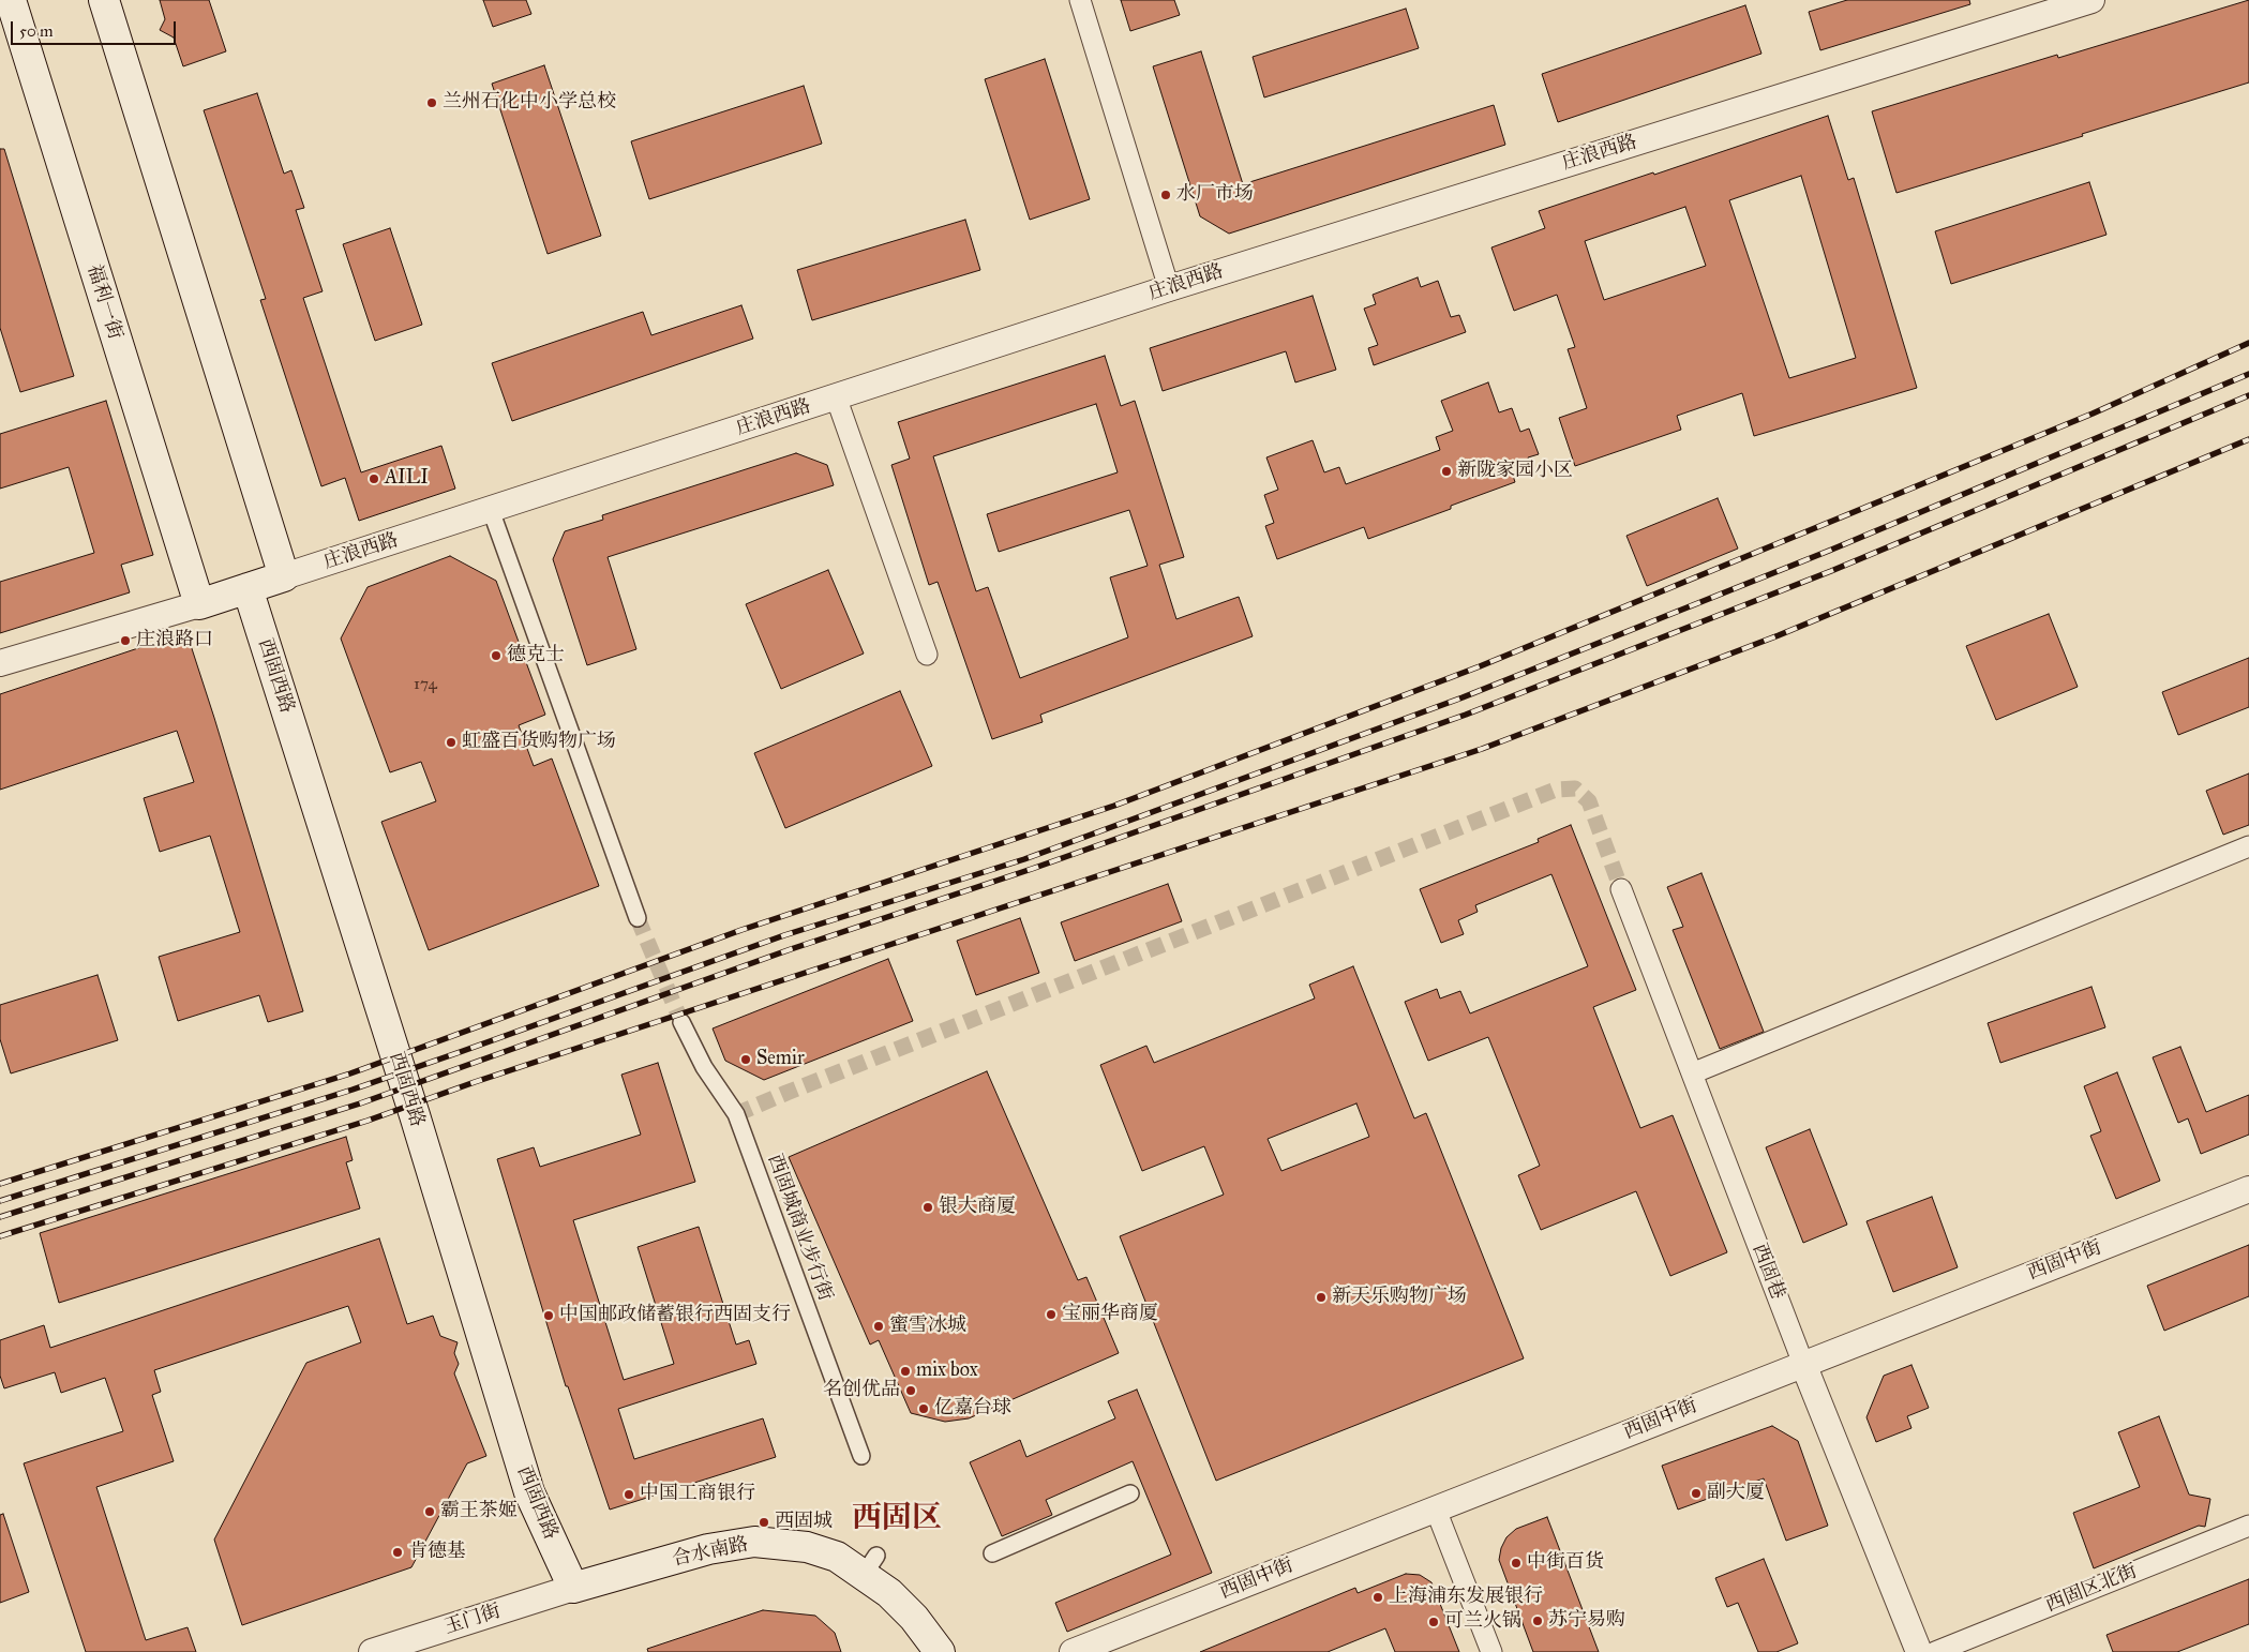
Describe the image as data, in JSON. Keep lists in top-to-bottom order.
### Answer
{
  "streets": {
    "main road": ["福利一街", "西固西路", "合水南路"],
    "street": [
      "庄浪西路",
      "西固城商业步行街",
      "西固中街",
      "西固巷",
      "西固区北街",
      "玉门街"
    ]
  },
  "crossings": [
    ["西固西路", "合水南路"],
    ["西固西路", "玉门街"],
    ["西固中街", "西固巷"],
    ["合水南路", "玉门街"]
  ],
  "districts": ["西固区"],
  "places": [
    "兰州石化中小学总校",
    "水厂市场",
    "新陇家园小区",
    "AILI",
    "庄浪路口",
    "德克士",
    "虹盛百货购物广场",
    "Semir",
    "银大商厦",
    "新天乐购物广场",
    "宝丽华商厦",
    "中国邮政储蓄银行西固支行",
    "蜜雪冰城",
    "mix box",
    "名创优品",
    "亿嘉台球",
    "副大厦",
    "中国工商银行",
    "霸王茶姬",
    "西固城",
    "肯德基",
    "中街百货",
    "上海浦东发展银行",
    "苏宁易购",
    "可兰火锅"
  ],
  "house_numbers": ["174"],
  "scale_bar": "50 m"
}
